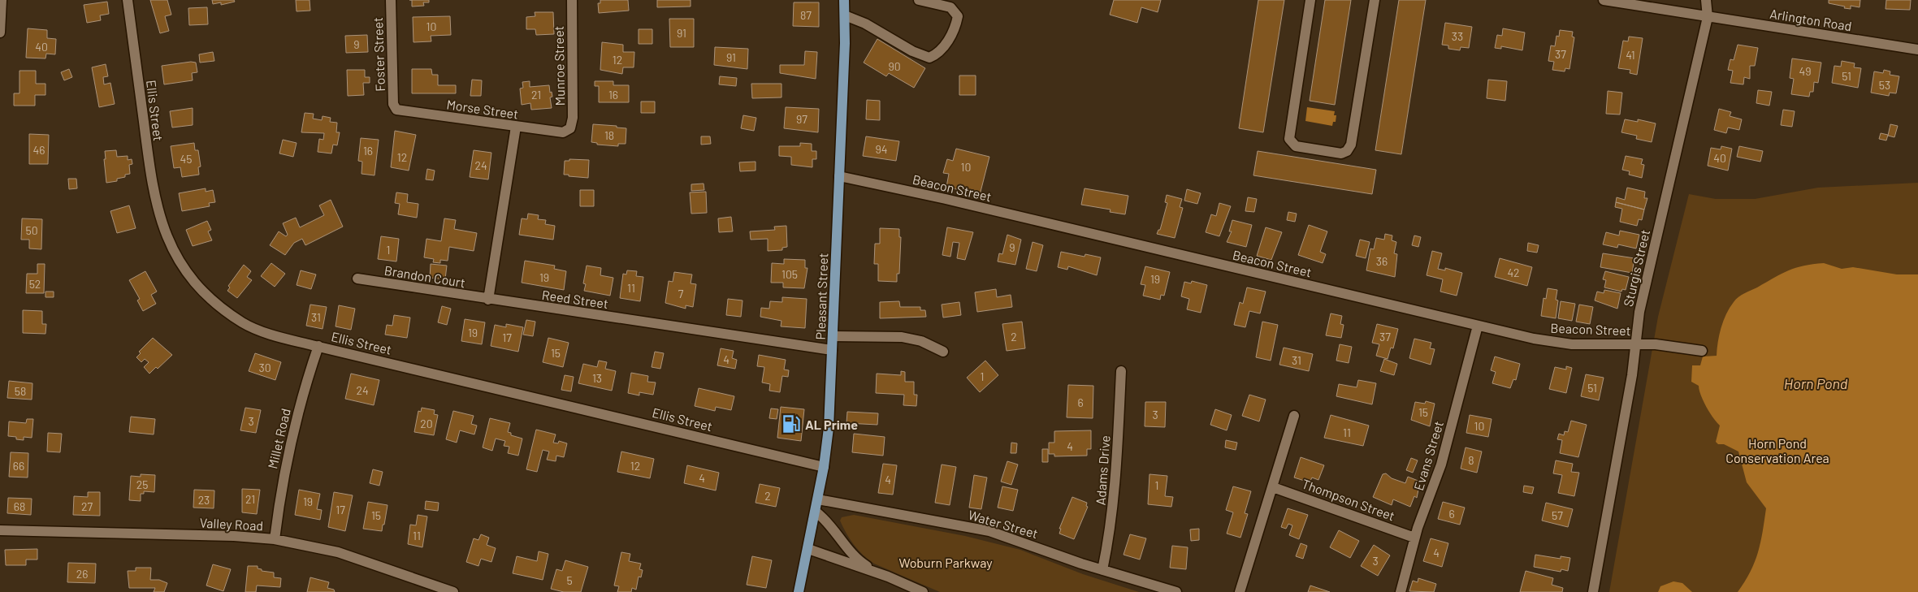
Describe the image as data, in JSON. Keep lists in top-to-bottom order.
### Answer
{
  "streets": {
    "main road": ["Pleasant Street"],
    "street": [
      "Arlington Road",
      "Foster Street",
      "Munroe Street",
      "Morse Street",
      "Ellis Street",
      "Beacon Street",
      "Sturgis Street",
      "Brandon Court",
      "Reed Street",
      "Millet Road",
      "Evans Street",
      "Adams Drive",
      "Thompson Street",
      "Valley Road",
      "Water Street"
    ]
  },
  "crossings": [
    ["Arlington Road", "Sturgis Street"],
    ["Foster Street", "Morse Street"],
    ["Munroe Street", "Morse Street"],
    ["Ellis Street", "Pleasant Street"],
    ["Ellis Street", "Millet Road"],
    ["Beacon Street", "Sturgis Street"],
    ["Beacon Street", "Pleasant Street"],
    ["Beacon Street", "Evans Street"],
    ["Brandon Court", "Reed Street"],
    ["Pleasant Street", "Reed Street"],
    ["Pleasant Street", "Water Street"],
    ["Millet Road", "Valley Road"],
    ["Evans Street", "Thompson Street"],
    ["Adams Drive", "Water Street"]
  ],
  "water": ["Horn Pond"],
  "parks": ["Horn Pond Conservation Area", "Woburn Parkway"],
  "places": {
    "fuel station": ["AL Prime"]
  },
  "house_numbers": [
    "87",
    "10",
    "91",
    "33",
    "9",
    "40",
    "37",
    "41",
    "91",
    "12",
    "90",
    "49",
    "51",
    "53",
    "21",
    "16",
    "97",
    "18",
    "94",
    "46",
    "16",
    "12",
    "40",
    "45",
    "24",
    "10",
    "50",
    "9",
    "1",
    "36",
    "42",
    "105",
    "19",
    "19",
    "52",
    "11",
    "7",
    "31",
    "19",
    "2",
    "37",
    "17",
    "15",
    "4",
    "31",
    "30",
    "1",
    "13",
    "51",
    "24",
    "58",
    "6",
    "15",
    "3",
    "3",
    "20",
    "10",
    "11",
    "4",
    "8",
    "66",
    "12",
    "4",
    "4",
    "25",
    "1",
    "2",
    "21",
    "23",
    "19",
    "68",
    "27",
    "17",
    "6",
    "15",
    "57",
    "11",
    "4",
    "3",
    "26",
    "5"
  ]
}
